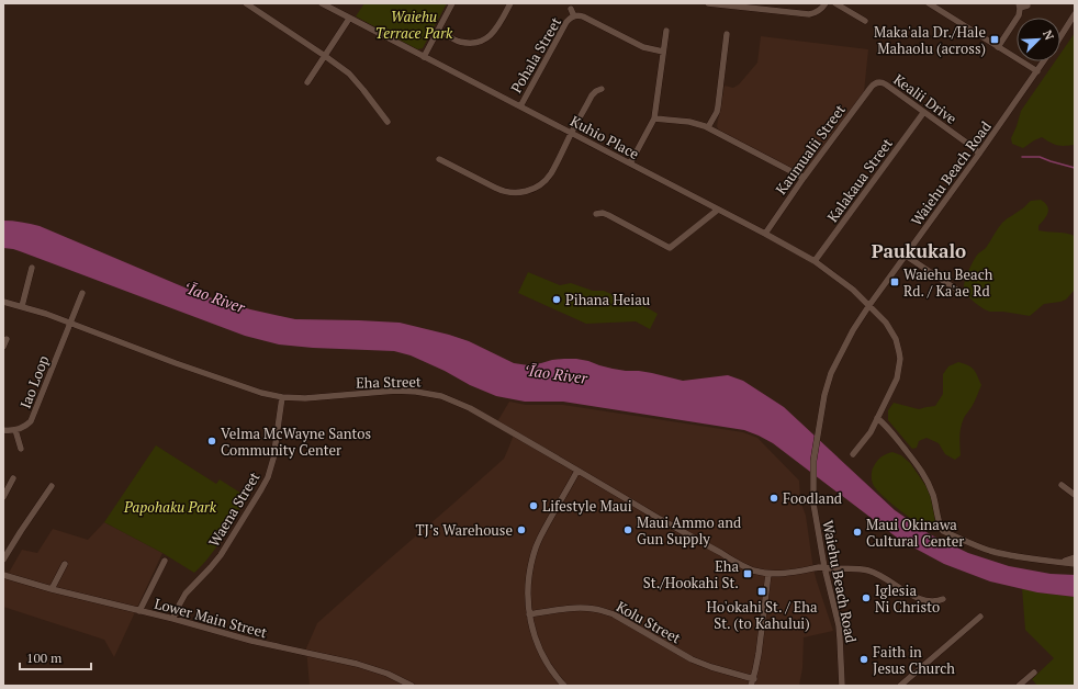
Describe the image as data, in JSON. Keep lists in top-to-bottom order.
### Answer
{
  "streets": {
    "street": [
      "Pohala Street",
      "Kealii Drive",
      "Kuhio Place",
      "Kaumualii Street",
      "Waiehu Beach Road",
      "Kalakaua Street",
      "Iao Loop",
      "Eha Street",
      "Waena Street",
      "Lower Main Street",
      "Kolu Street"
    ]
  },
  "crossings": [
    ["Pohala Street", "Kuhio Place"],
    ["Kealii Drive", "Kaumualii Street"],
    ["Kealii Drive", "Waiehu Beach Road"],
    ["Kealii Drive", "Kalakaua Street"],
    ["Kuhio Place", "Kaumualii Street"],
    ["Kuhio Place", "Waiehu Beach Road"],
    ["Kuhio Place", "Kalakaua Street"],
    ["Waiehu Beach Road", "Eha Street"],
    ["Iao Loop", "Eha Street"],
    ["Eha Street", "Waena Street"],
    ["Waena Street", "Lower Main Street"]
  ],
  "districts": ["Paukukalo"],
  "water": ["ʻĪao River"],
  "parks": ["Waiehu Terrace Park", "Papohaku Park"],
  "places": {
    "transit": [
      "Maka'ala Dr./Hale Mahaolu (across)",
      "Waiehu Beach Rd. / Ka'ae Rd",
      "Eha St./Hookahi St.",
      "Ho'okahi St. / Eha St. (to Kahului)"
    ],
    "other": [
      "Pihana Heiau",
      "Velma McWayne Santos Community Center",
      "Foodland",
      "Lifestyle Maui",
      "TJ’s Warehouse",
      "Maui Ammo and Gun Supply",
      "Maui Okinawa Cultural Center",
      "Iglesia Ni Christo",
      "Faith in Jesus Church"
    ]
  },
  "scale_bar": "100 m",
  "north": "top right"
}
